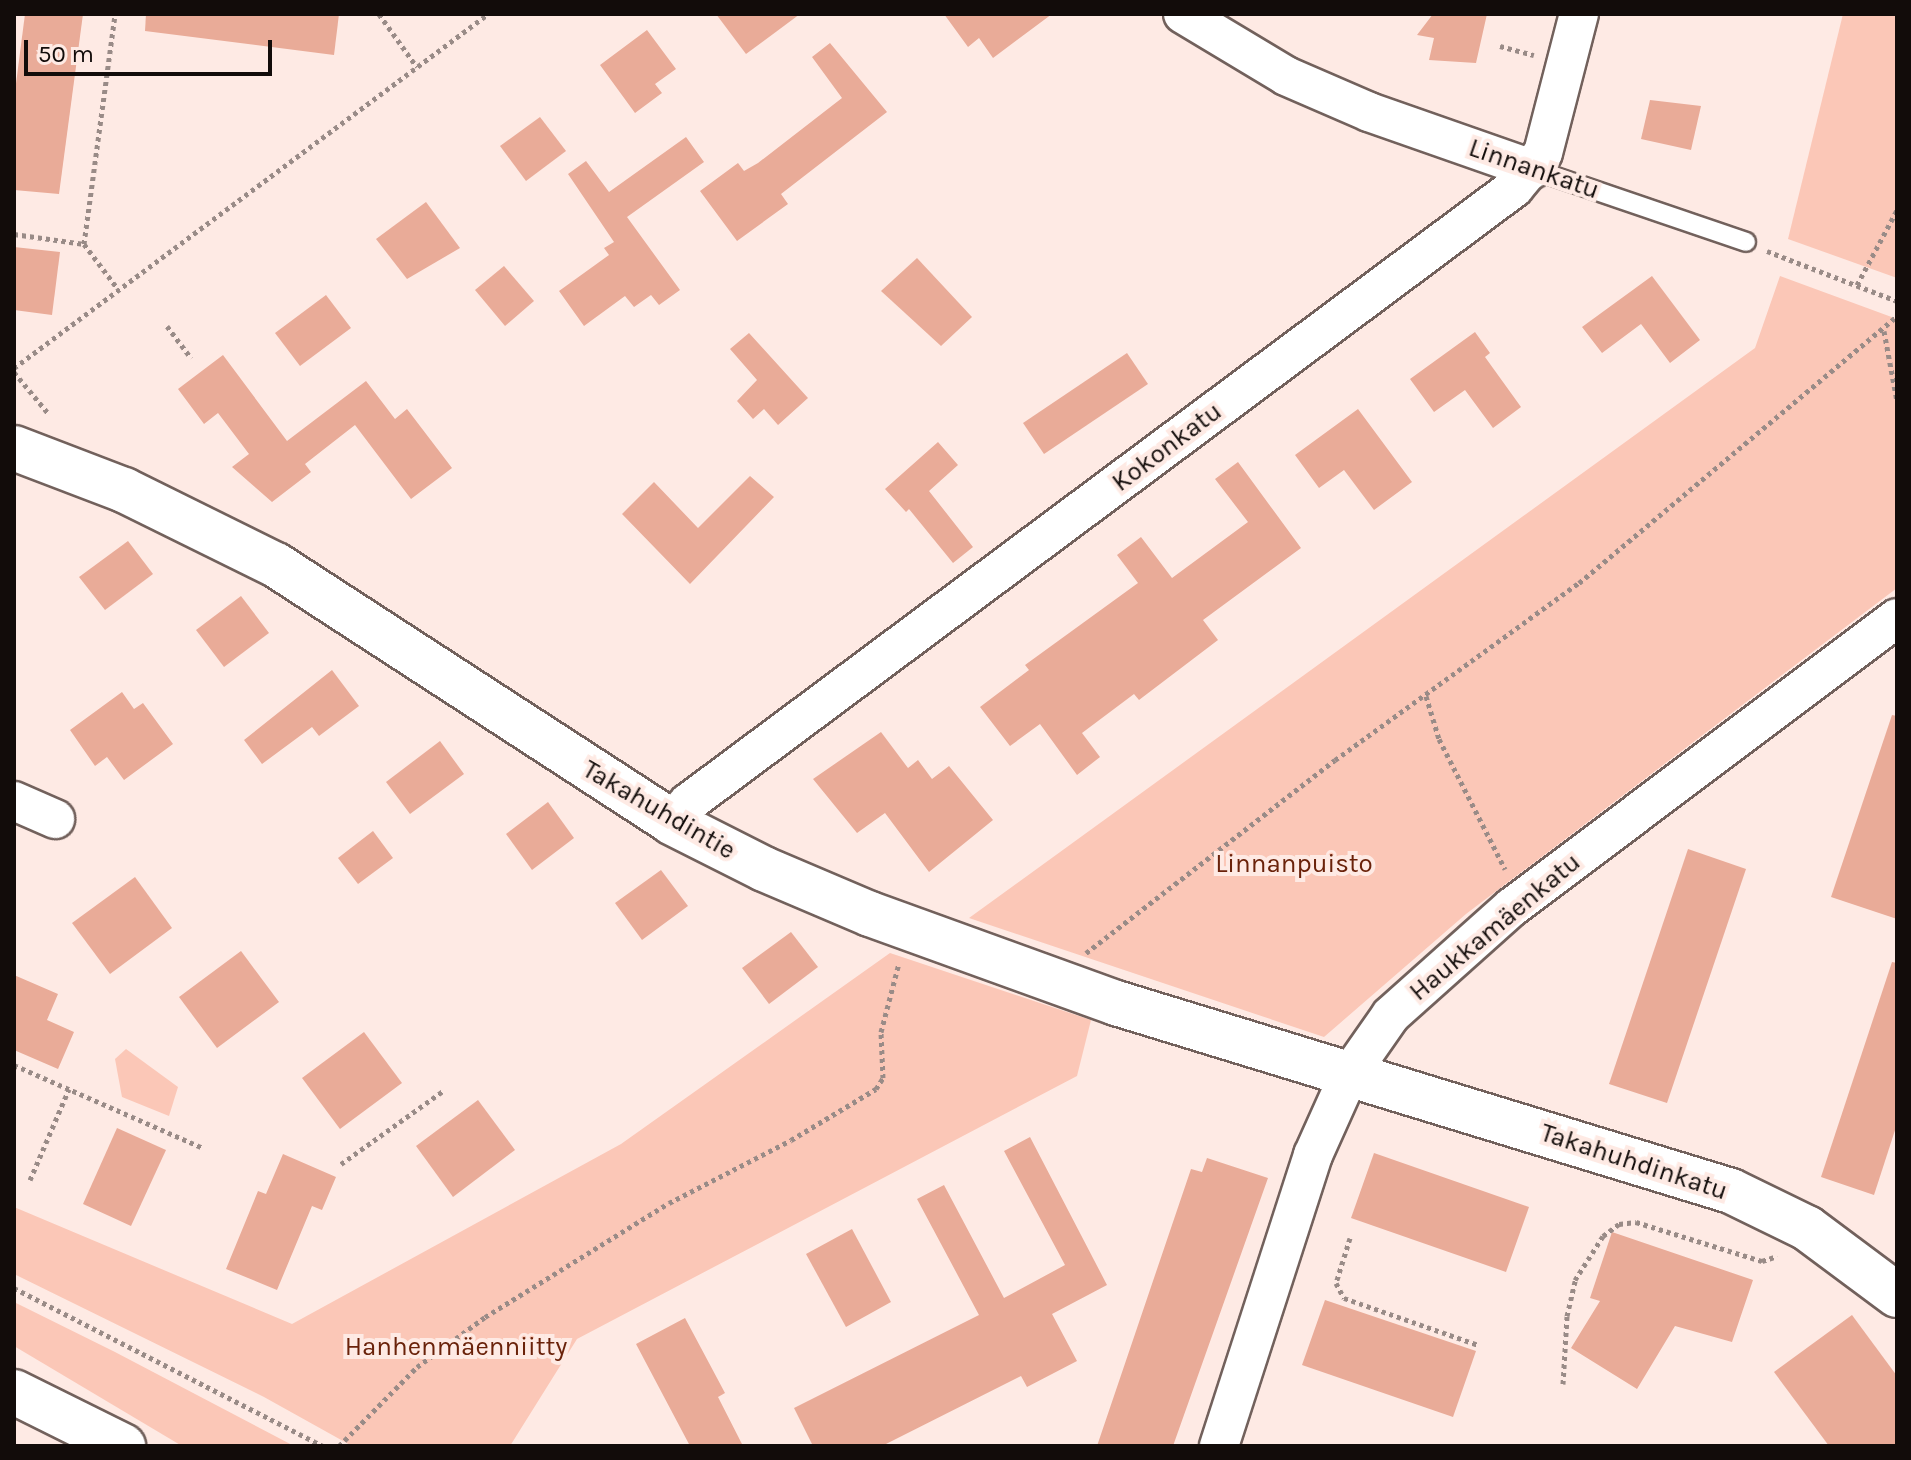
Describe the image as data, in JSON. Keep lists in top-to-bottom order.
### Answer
{
  "streets": {
    "street": [
      "Linnankatu",
      "Kokonkatu",
      "Takahuhdintie",
      "Haukkamäenkatu",
      "Takahuhdinkatu"
    ]
  },
  "crossings": [
    ["Linnankatu", "Kokonkatu"],
    ["Kokonkatu", "Takahuhdintie"],
    ["Takahuhdintie", "Haukkamäenkatu"],
    ["Takahuhdintie", "Takahuhdinkatu"],
    ["Haukkamäenkatu", "Takahuhdinkatu"]
  ],
  "parks": ["Linnanpuisto", "Hanhenmäenniitty"],
  "scale_bar": "50 m"
}
